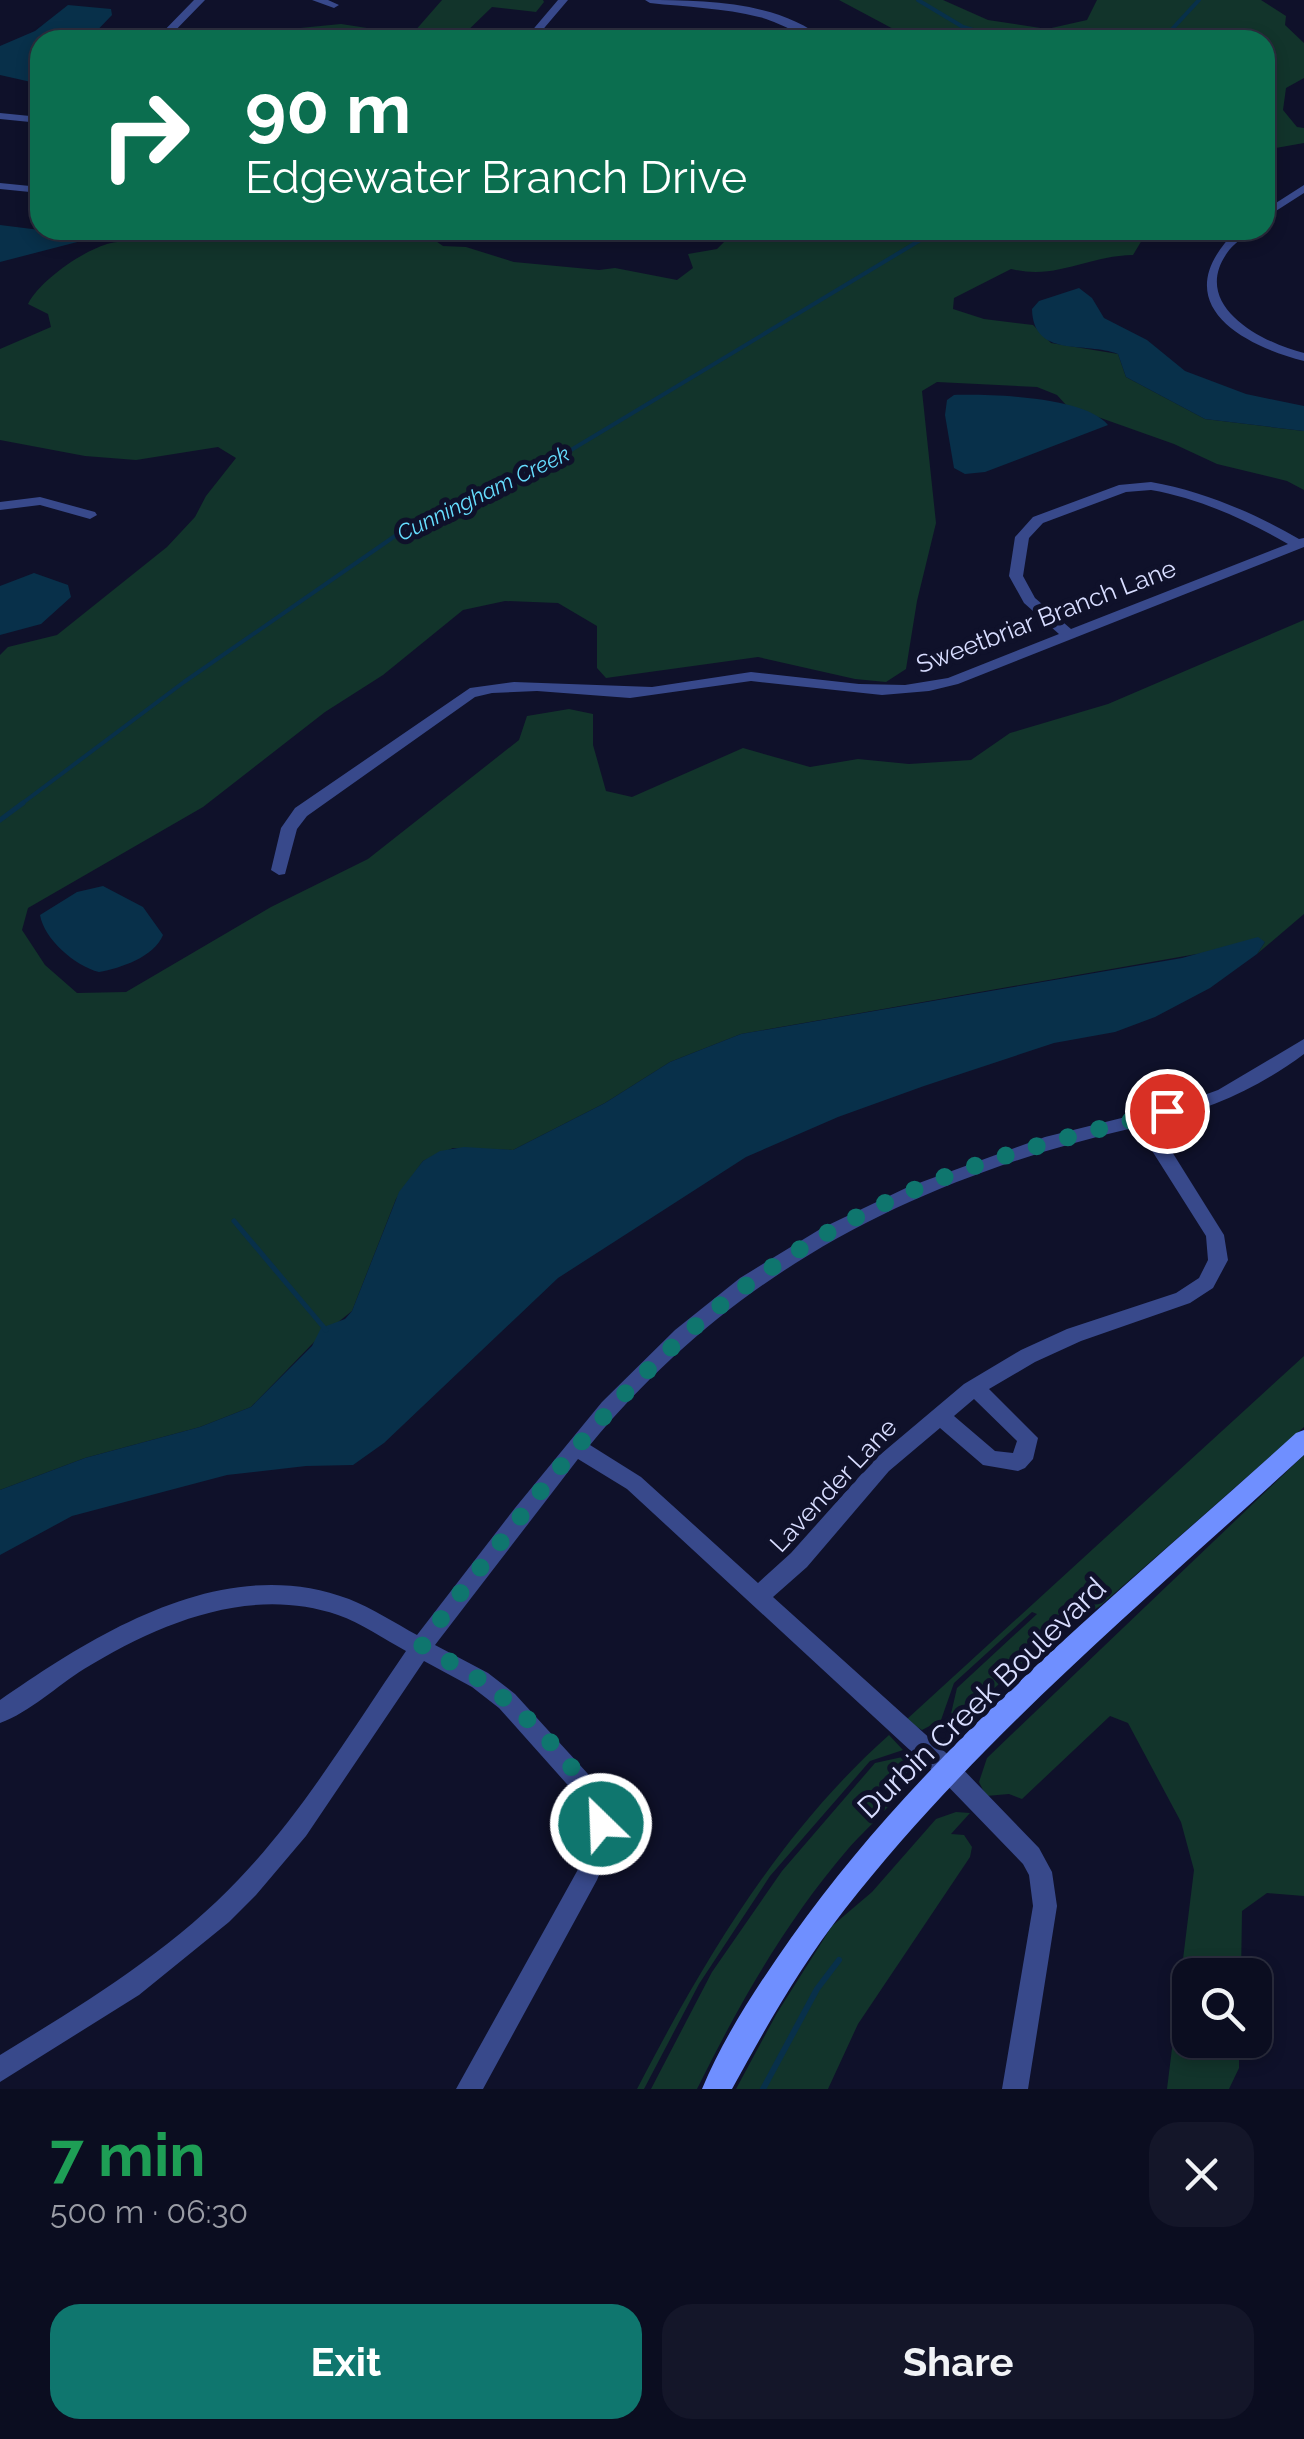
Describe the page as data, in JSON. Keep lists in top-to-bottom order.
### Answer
{
  "streets": {
    "street": ["Sweetbriar Branch Lane", "Lavender Lane", "Durbin Creek Boulevard"]
  },
  "water": ["Cunningham Creek"],
  "page": {
    "turn": ["90 m", "Edgewater Branch Drive"],
    "heading": ["7 min", "500 m · 06:30"],
    "buttons": ["Exit", "Share"]
  }
}
